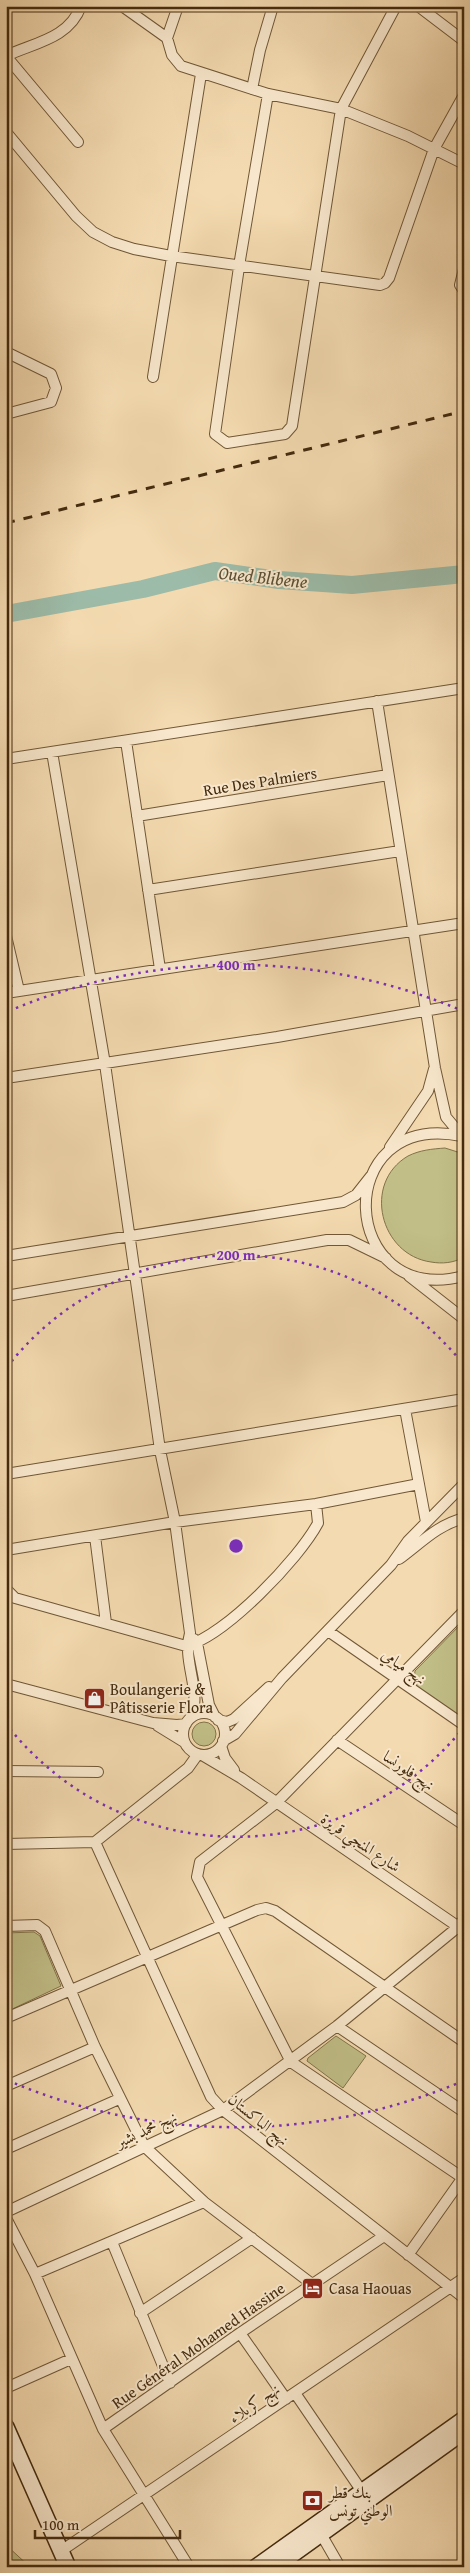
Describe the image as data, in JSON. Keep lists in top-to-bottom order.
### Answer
{
  "streets": {
    "street": [
      "Rue Des Palmiers",
      "نهج ميامي",
      "نهج فلورنسا",
      "شارع المنجي قريرة",
      "نهج الباكستان",
      "نهج محمد بشير",
      "Rue Général Mohamed Hassine",
      "نهج كربلاء"
    ]
  },
  "crossings": [
    ["شارع المنجي قريرة", "نهج محمد بشير"],
    ["نهج الباكستان", "نهج محمد بشير"],
    ["نهج الباكستان", "Rue Général Mohamed Hassine"],
    ["نهج الباكستان", "نهج كربلاء"]
  ],
  "water": ["Oued Blibene"],
  "places": {
    "shop": ["Boulangerie & Pâtisserie Flora"],
    "hotel": ["Casa Haouas"],
    "bank": ["بنك قطر الوطني تونس"]
  },
  "scale_bar": "100 m",
  "rings": ["400 m", "200 m"]
}
